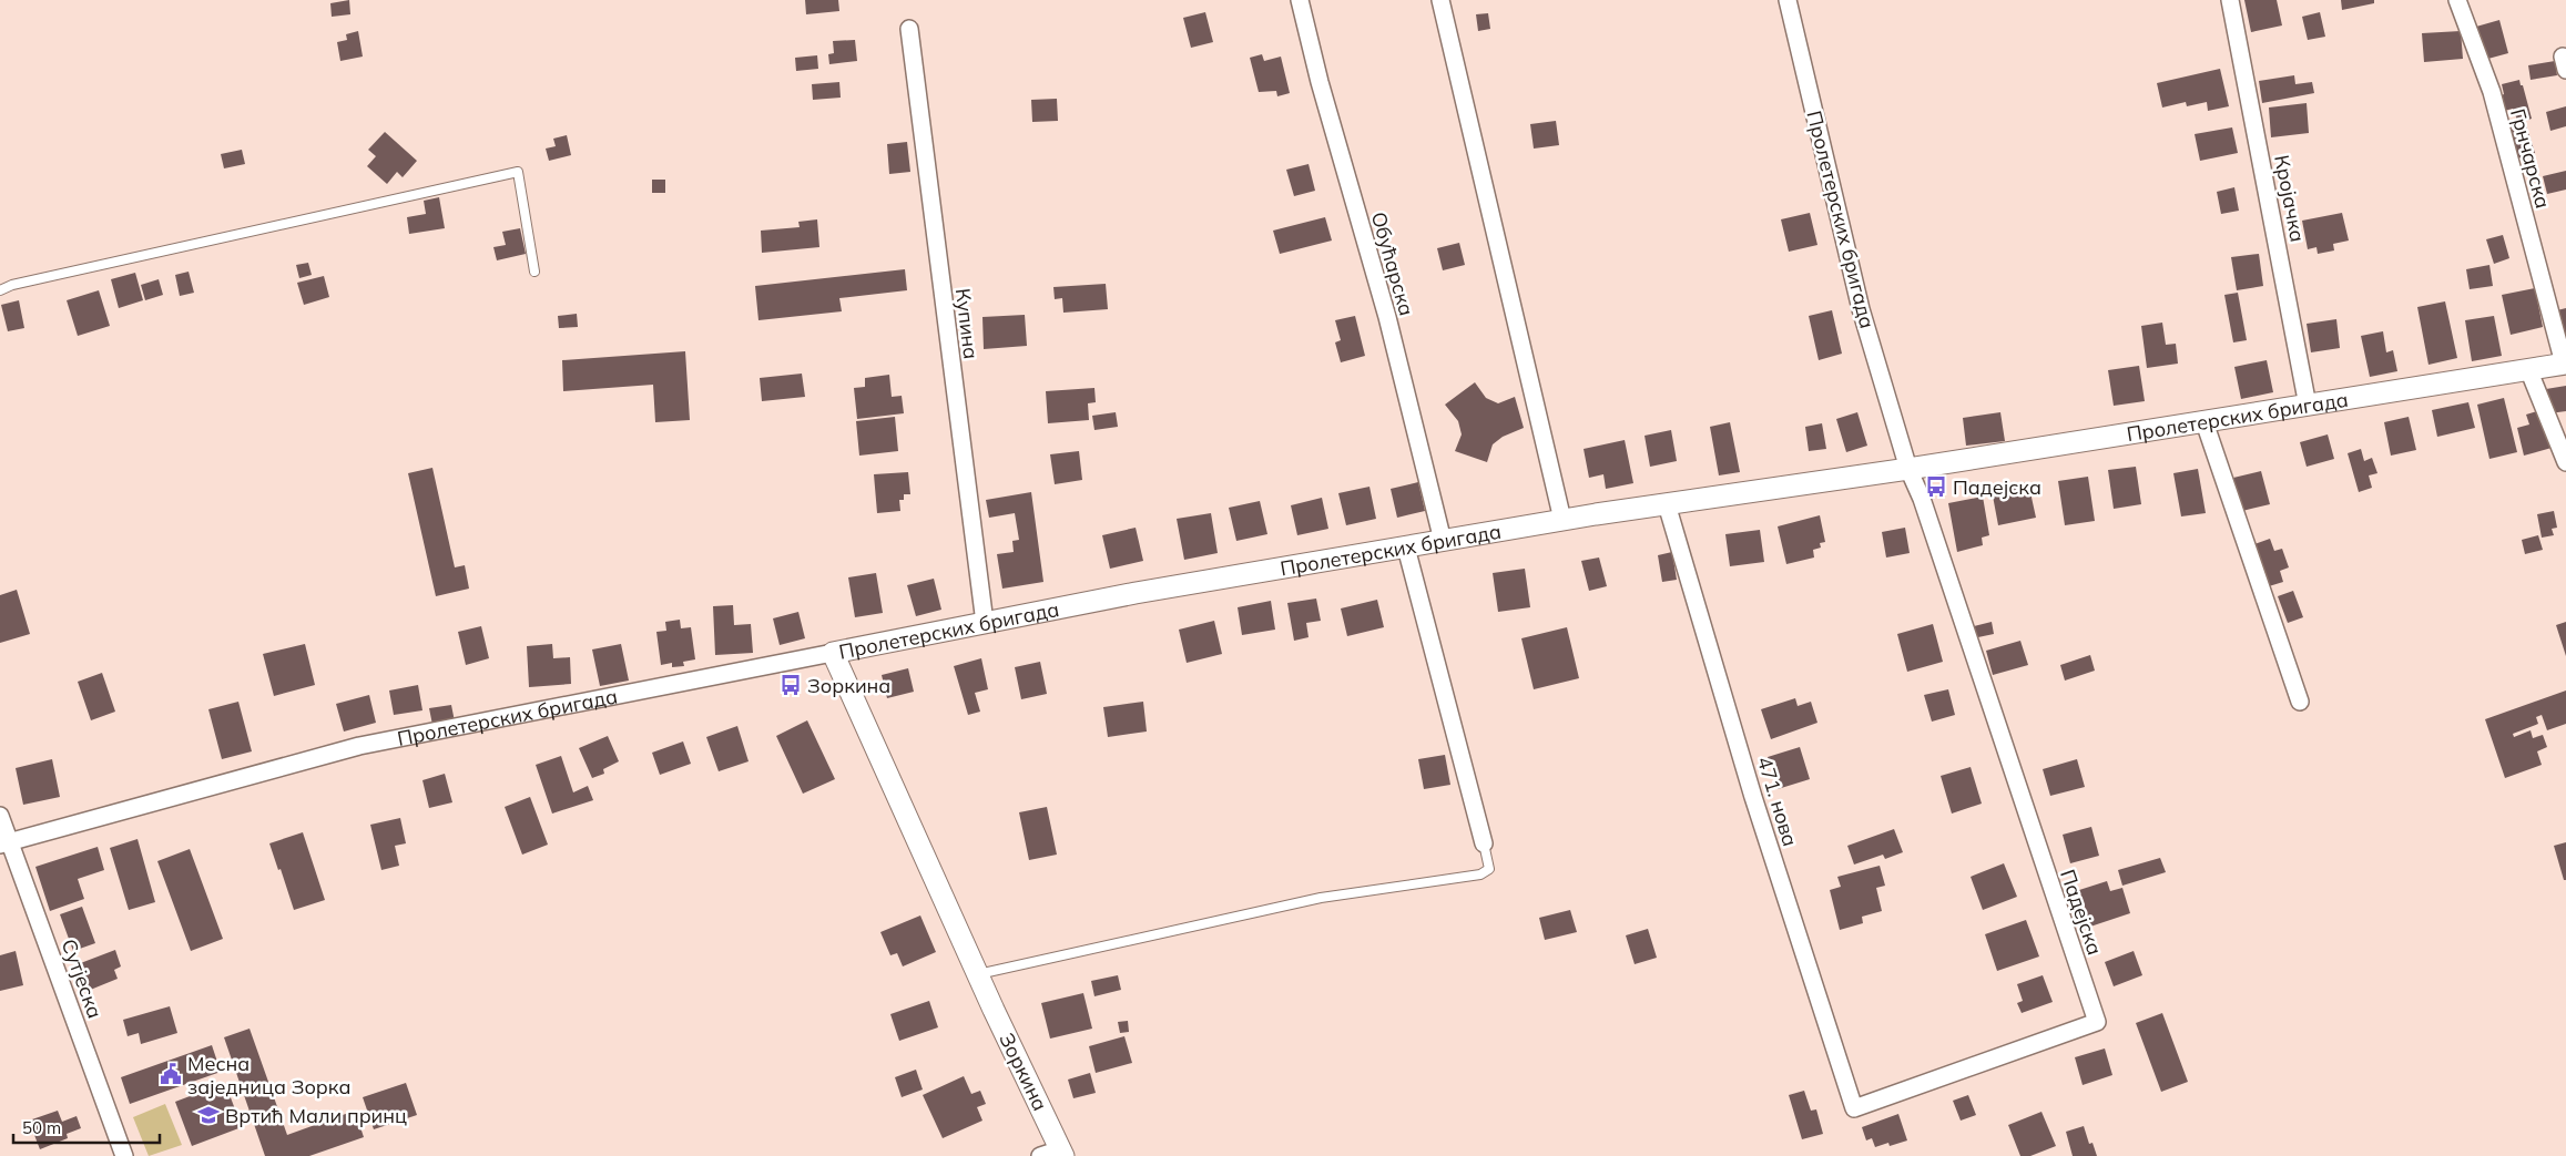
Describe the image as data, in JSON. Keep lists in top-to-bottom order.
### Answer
{
  "streets": {
    "street": [
      "Грнчарска",
      "Кројачка",
      "Пролетерских бригада",
      "Обућарска",
      "Купина",
      "471. нова",
      "Падејска",
      "Сутјеска",
      "Зоркина"
    ]
  },
  "crossings": [
    ["Грнчарска", "Пролетерских бригада"],
    ["Кројачка", "Пролетерских бригада"],
    ["Пролетерских бригада", "Обућарска"],
    ["Пролетерских бригада", "Купина"],
    ["Пролетерских бригада", "471. нова"],
    ["Пролетерских бригада", "Падејска"],
    ["Пролетерских бригада", "Сутјеска"],
    ["Пролетерских бригада", "Зоркина"],
    ["471. нова", "Падејска"]
  ],
  "places": {
    "bus stop": ["Падејска", "Зоркина"],
    "public building": ["Месна заједница Зорка"],
    "school or university": ["Вртић Мали принц"]
  },
  "scale_bar": "50 m"
}
